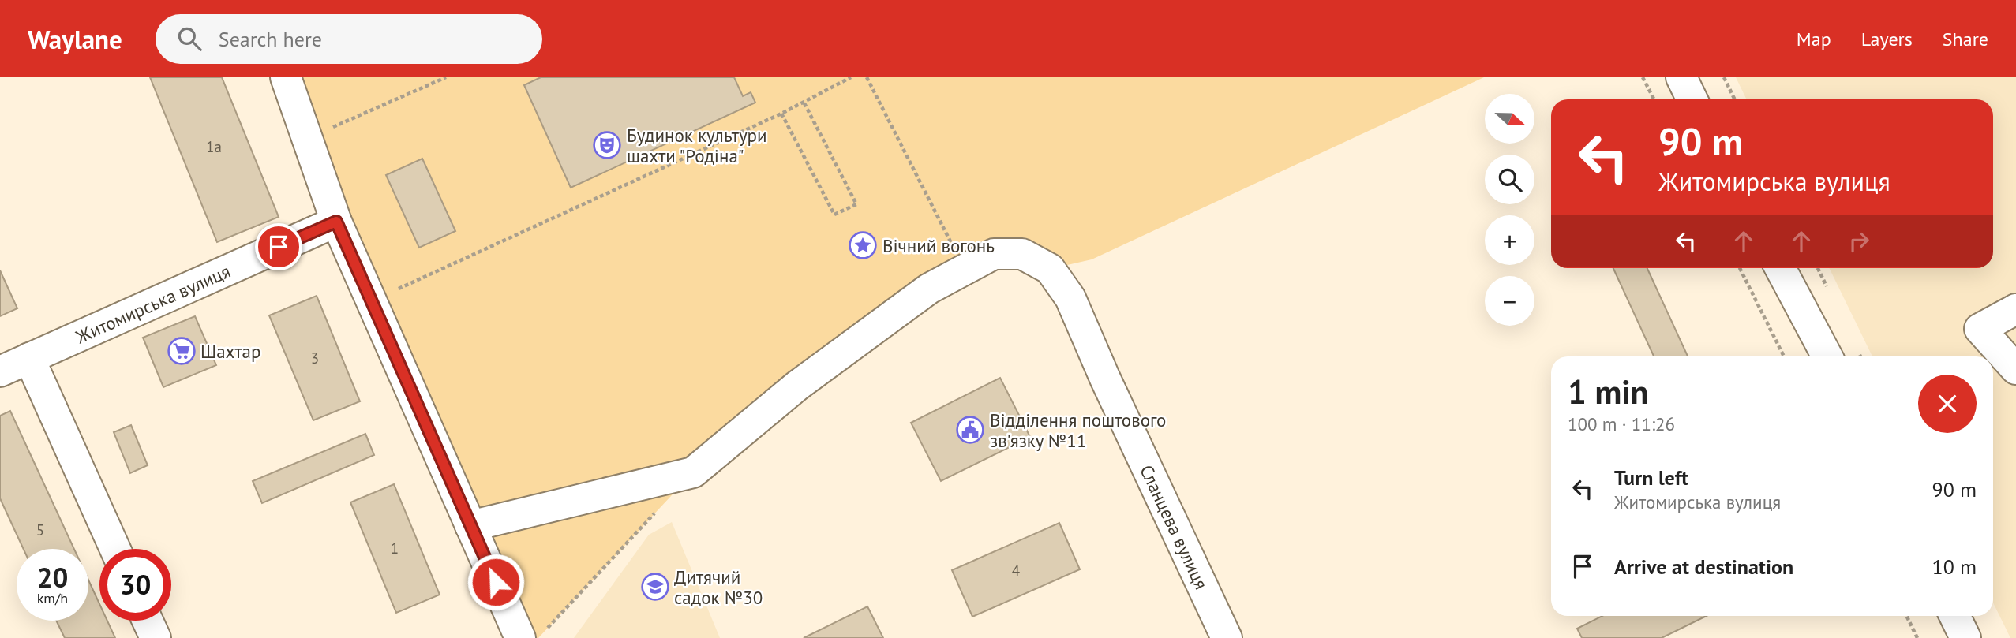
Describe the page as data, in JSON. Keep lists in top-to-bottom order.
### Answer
{
  "streets": {
    "street": ["Житомирська вулиця", "Сланцева вулиця"]
  },
  "places": {
    "theatre": ["Будинок культури шахти \"Родіна\""],
    "place": ["Вічний вогонь"],
    "supermarket": ["Шахтар"],
    "public building": ["Відділення поштового зв'язку №11"],
    "school or university": ["Дитячий садок №30"]
  },
  "house_numbers": [
    "1а",
    "3",
    "5",
    "1",
    "4"
  ],
  "north": "right",
  "page": {
    "header": "Waylane",
    "search": "Search here",
    "nav": ["Map", "Layers", "Share"],
    "map_buttons": ["+", "−"],
    "turn": ["90 m", "Житомирська вулиця"],
    "heading": ["1 min", "100 m · 11:26"],
    "list": [
      {
        "name": "Turn left",
        "note": "Житомирська вулиця",
        "value": "90 m"
      },
      {
        "name": "Arrive at destination",
        "value": "10 m"
      }
    ],
    "speed": "20 km/h",
    "limit": "30"
  }
}
